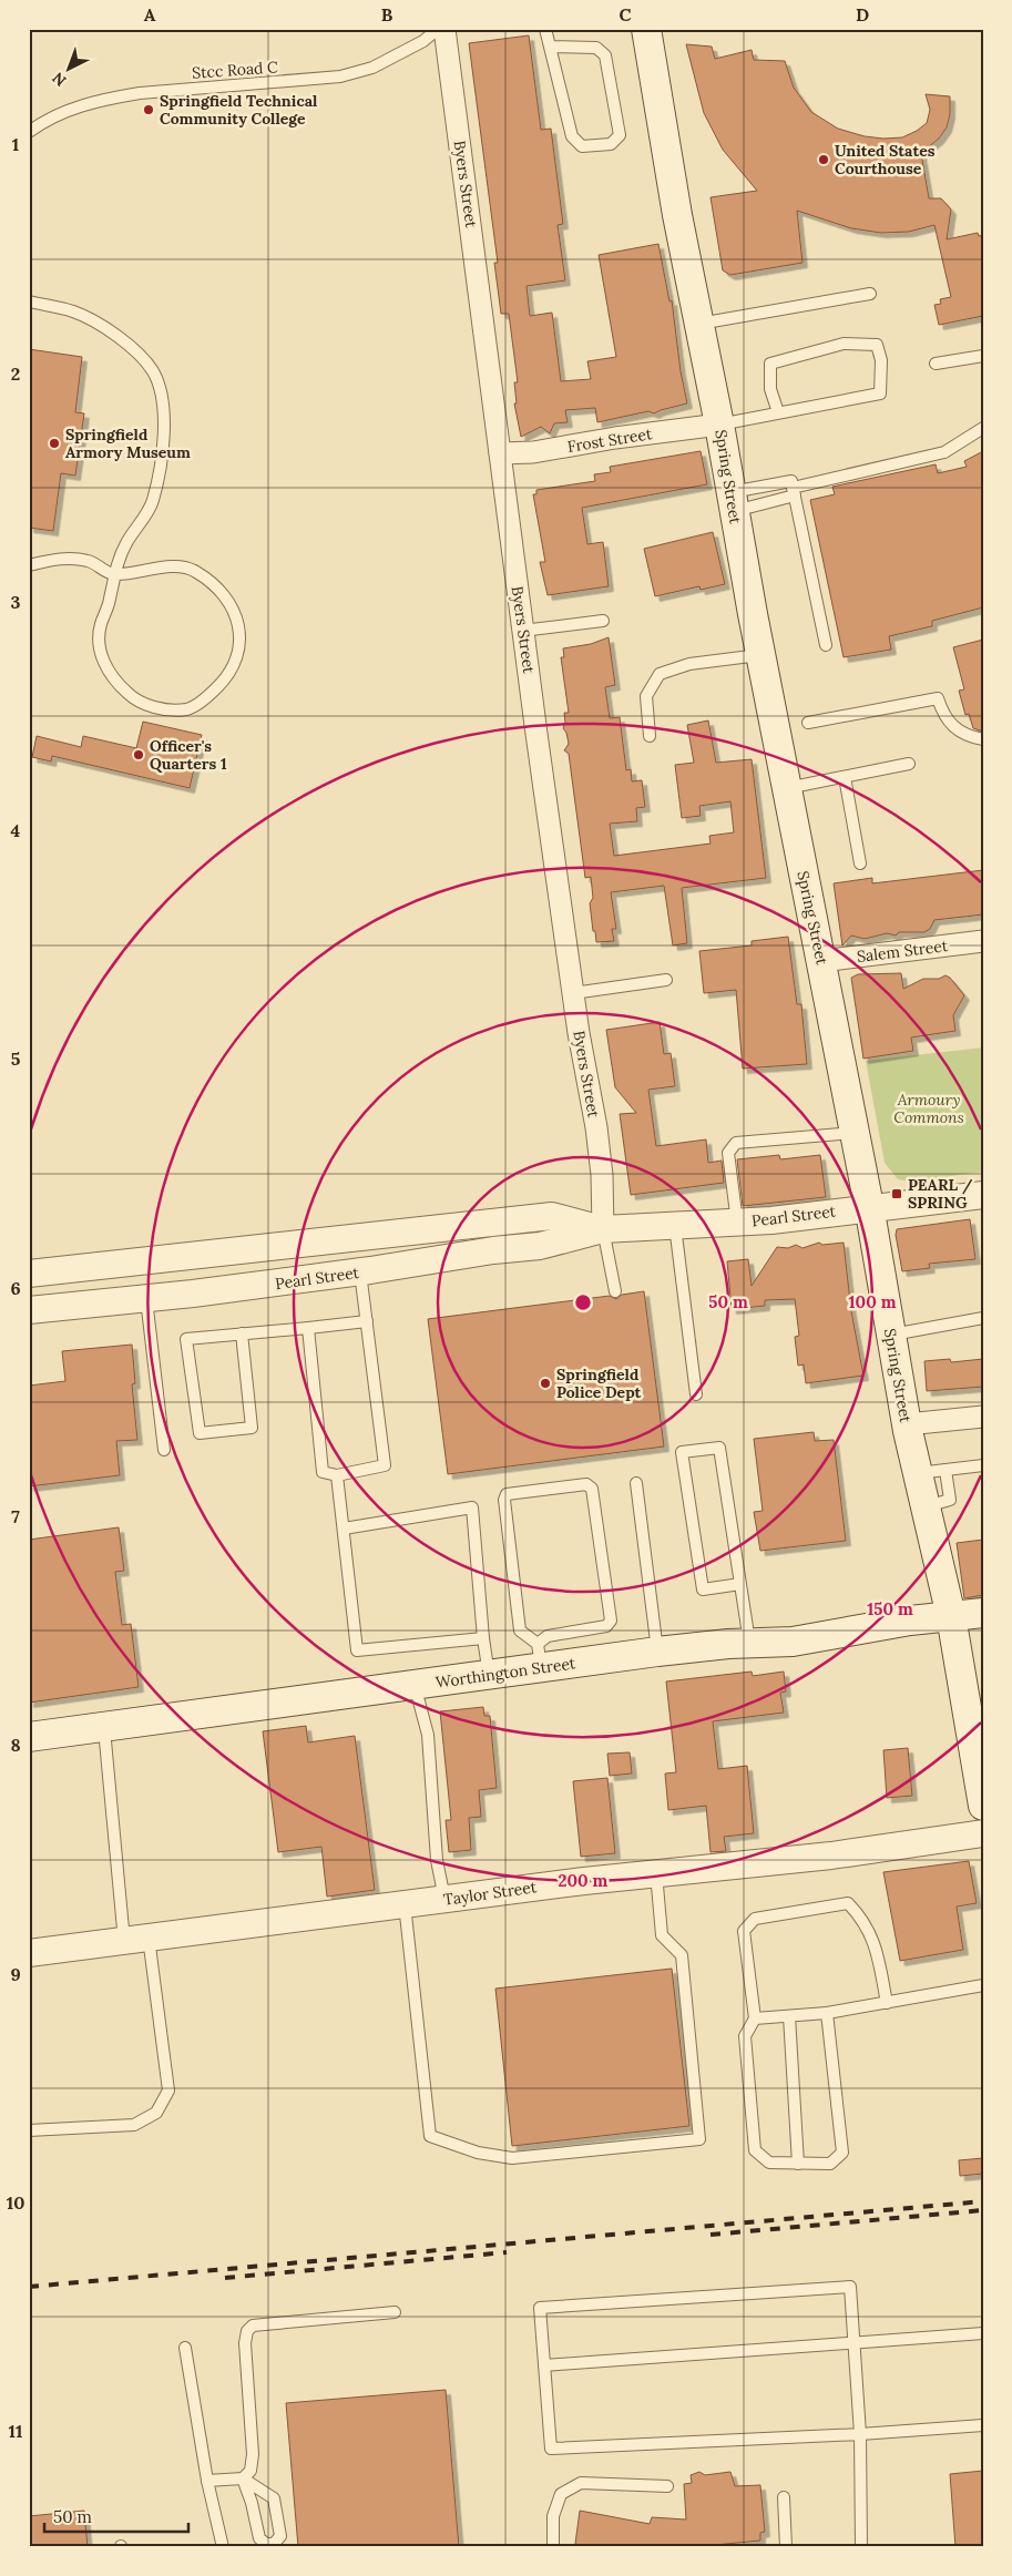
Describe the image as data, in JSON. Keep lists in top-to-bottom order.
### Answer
{
  "streets": {
    "main road": ["Spring Street", "Worthington Street"],
    "street": [
      "Byers Street",
      "Frost Street",
      "Salem Street",
      "Pearl Street",
      "Taylor Street"
    ],
    "lane": ["Stcc Road C"]
  },
  "crossings": [
    ["Byers Street", "Frost Street"],
    ["Byers Street", "Pearl Street"],
    ["Frost Street", "Spring Street"],
    ["Spring Street", "Salem Street"],
    ["Spring Street", "Pearl Street"],
    ["Spring Street", "Worthington Street"]
  ],
  "parks": ["Armoury Commons"],
  "places": {
    "other": [
      "Springfield Technical Community College",
      "United States Courthouse",
      "Springfield Armory Museum",
      "Officer's Quarters 1",
      "Springfield Police Dept"
    ],
    "transit": ["PEARL / SPRING"]
  },
  "scale_bar": "50 m",
  "north": "bottom left",
  "grid": {
    "columns": [
      "A",
      "B",
      "C",
      "D"
    ],
    "rows": [
      "1",
      "2",
      "3",
      "4",
      "5",
      "6",
      "7",
      "8",
      "9",
      "10",
      "11"
    ]
  },
  "rings": [
    "50 m",
    "100 m",
    "150 m",
    "200 m"
  ]
}
